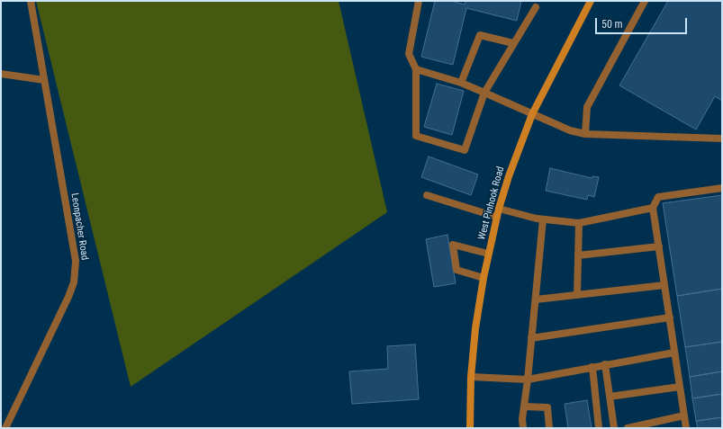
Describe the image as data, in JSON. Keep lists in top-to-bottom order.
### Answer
{
  "streets": {
    "main road": ["West Pinhook Road"],
    "street": ["Leonpacher Road"]
  },
  "scale_bar": "50 m"
}
